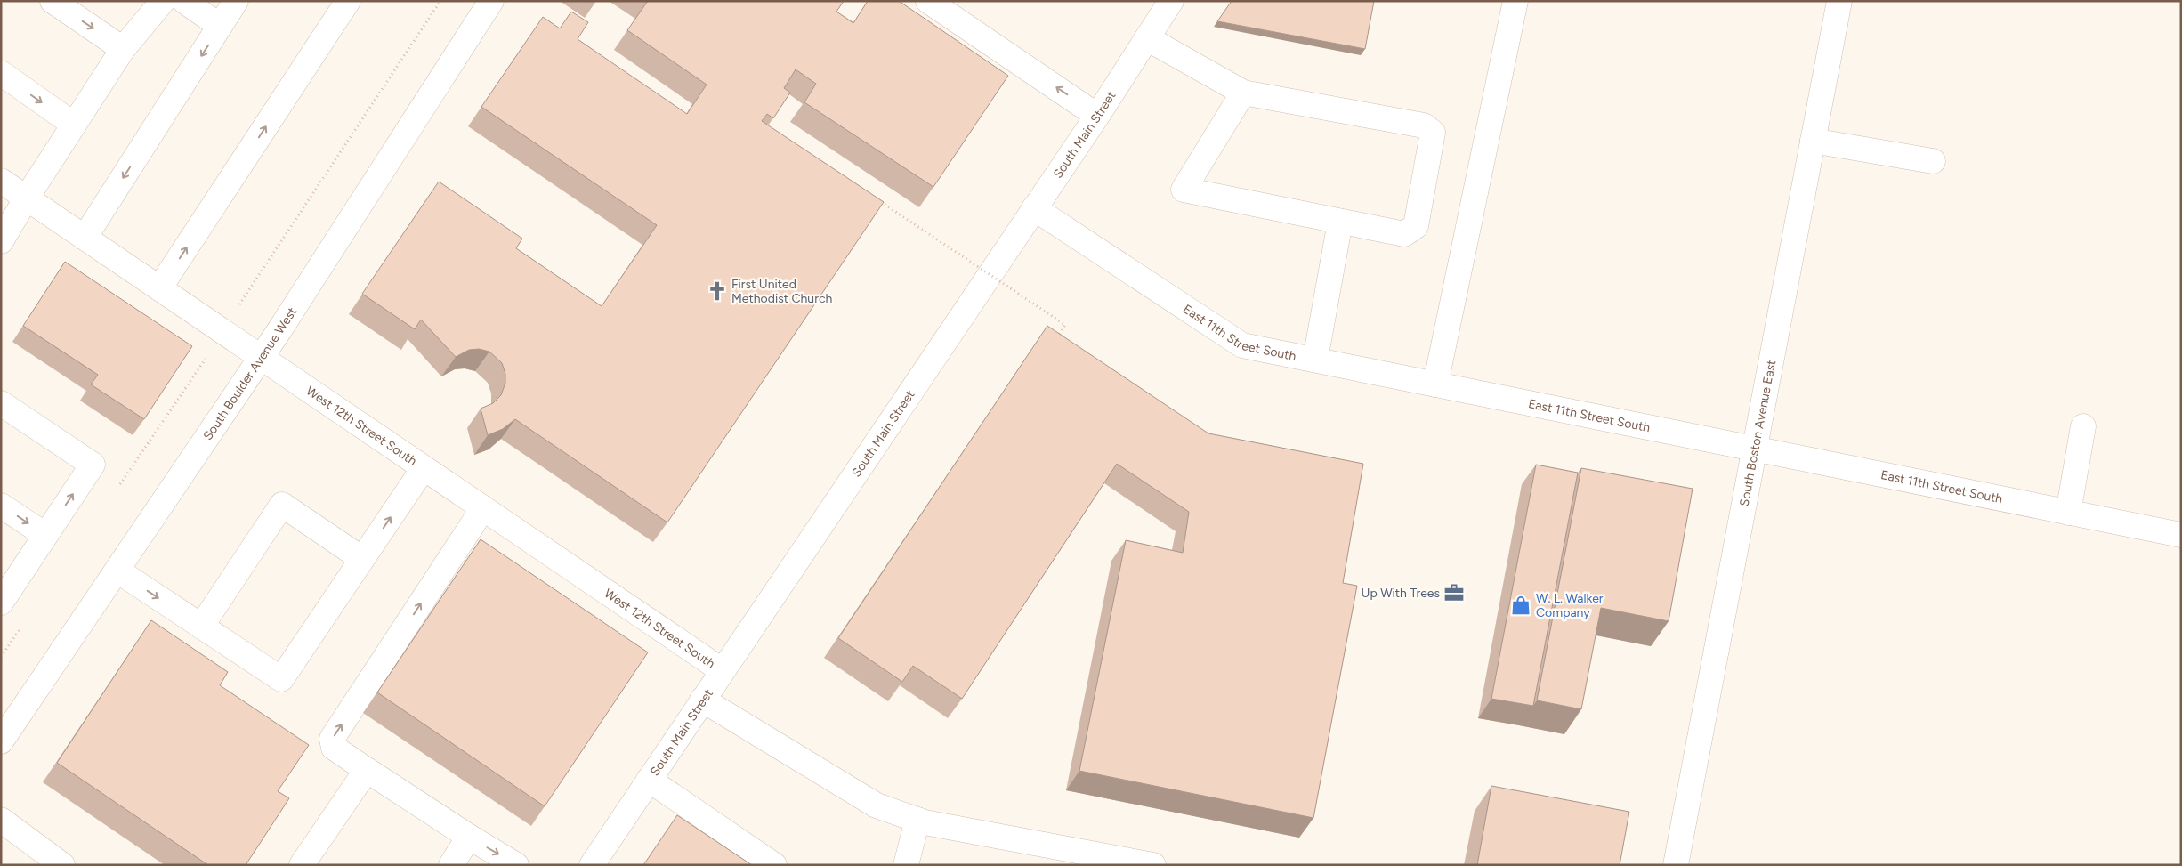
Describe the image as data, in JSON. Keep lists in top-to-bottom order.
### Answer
{
  "streets": {
    "street": [
      "South Main Street",
      "East 11th Street South",
      "South Boulder Avenue West",
      "West 12th Street South",
      "South Boston Avenue East"
    ]
  },
  "crossings": [
    ["South Main Street", "East 11th Street South"],
    ["South Main Street", "West 12th Street South"],
    ["East 11th Street South", "South Boston Avenue East"],
    ["South Boulder Avenue West", "West 12th Street South"]
  ],
  "places": {
    "church": ["First United Methodist Church"],
    "office": ["Up With Trees"],
    "shop": ["W. L. Walker Company"]
  }
}
